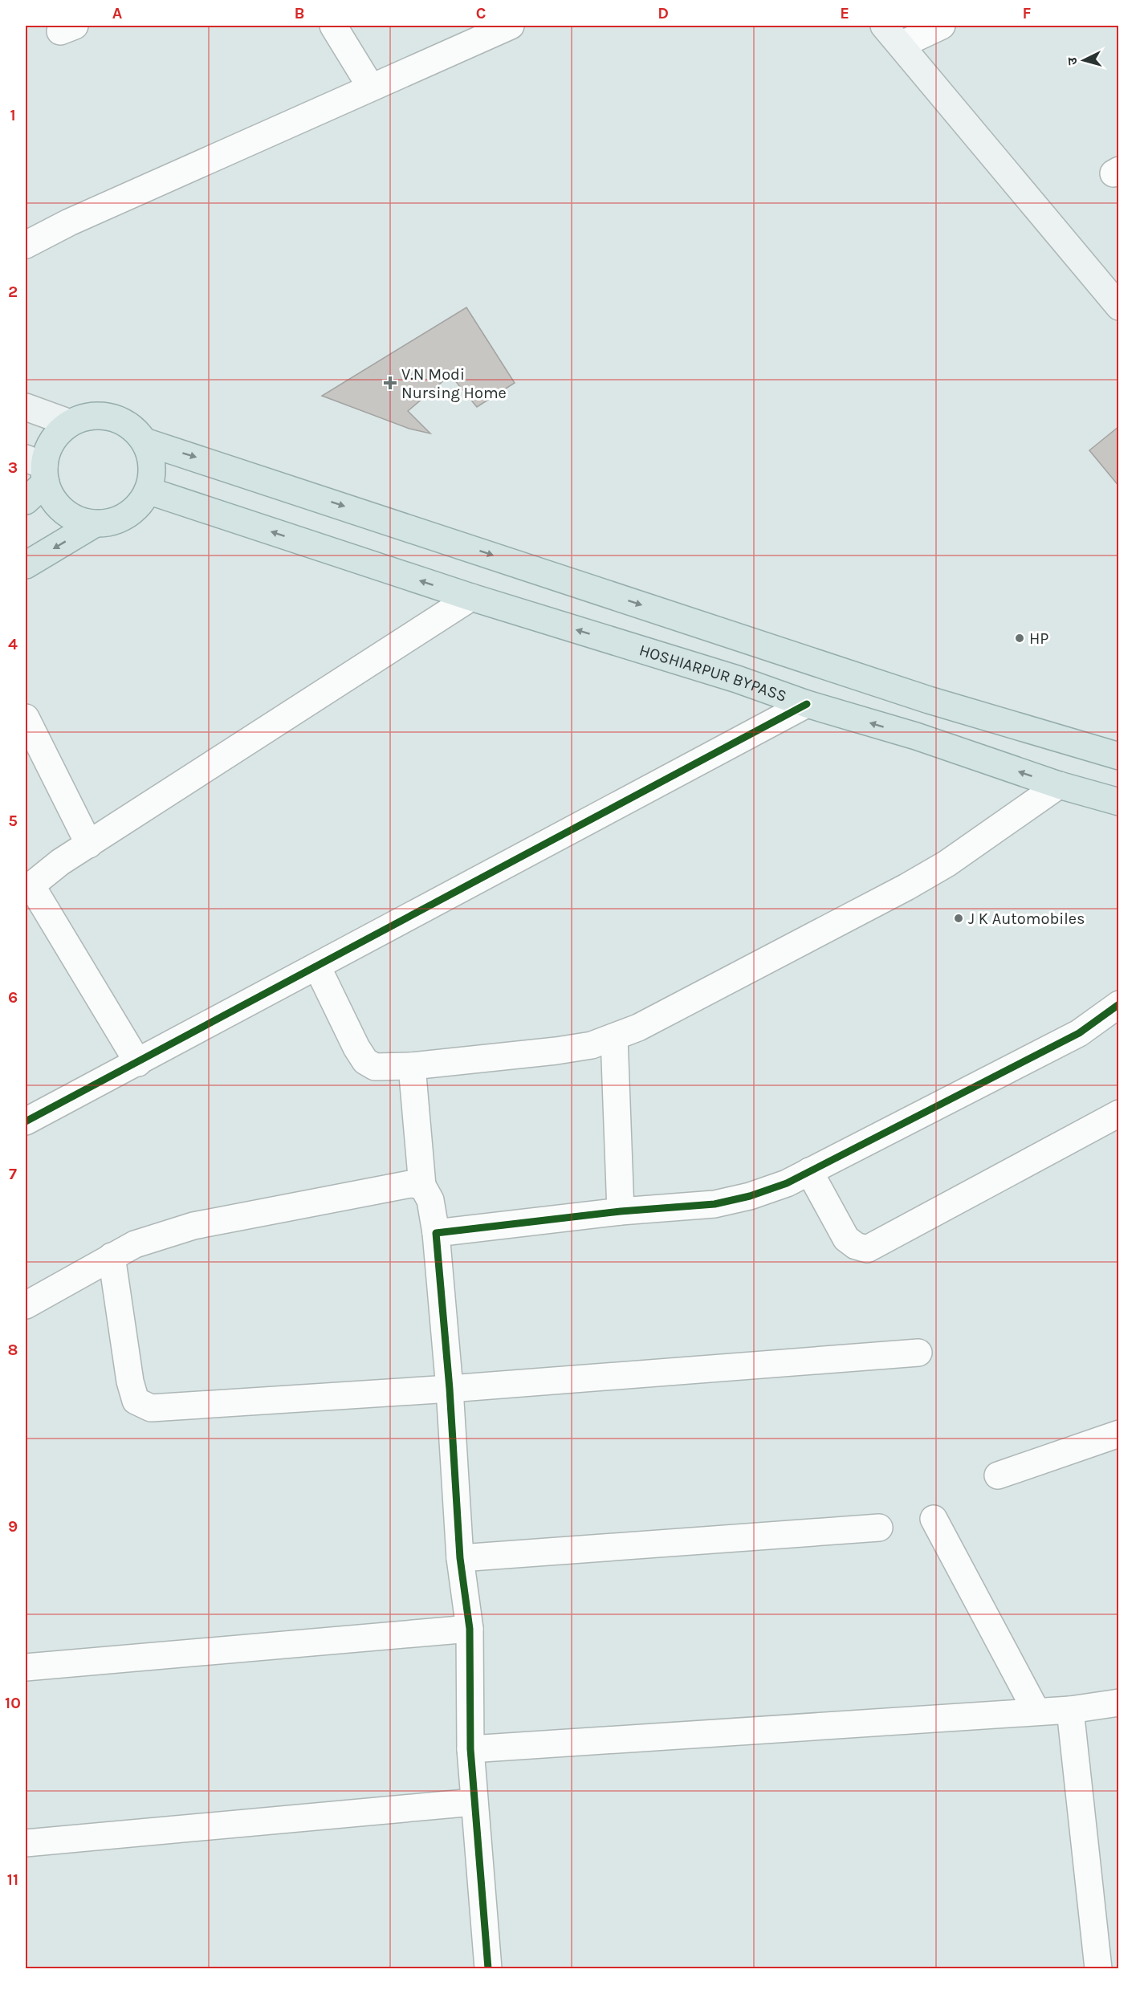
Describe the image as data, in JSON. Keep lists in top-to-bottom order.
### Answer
{
  "streets": {
    "highway": ["HOSHIARPUR BYPASS"]
  },
  "places": {
    "health": ["V.N Modi Nursing Home"],
    "other": ["HP", "J K Automobiles"]
  },
  "north": "left",
  "grid": {
    "columns": [
      "A",
      "B",
      "C",
      "D",
      "E",
      "F"
    ],
    "rows": [
      "1",
      "2",
      "3",
      "4",
      "5",
      "6",
      "7",
      "8",
      "9",
      "10",
      "11"
    ]
  }
}
